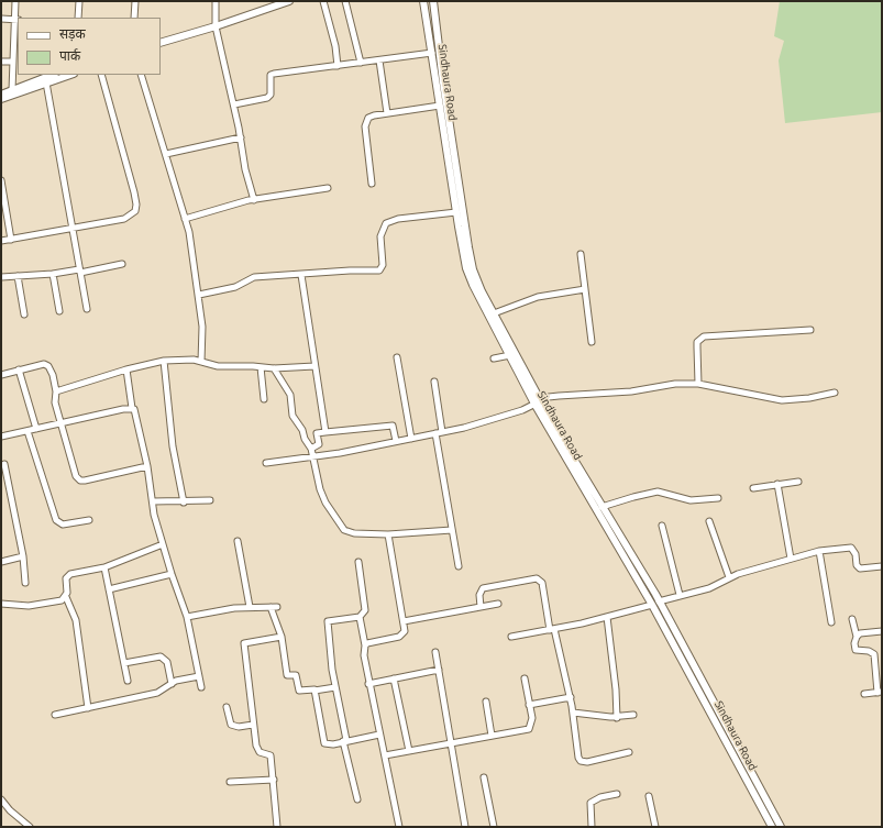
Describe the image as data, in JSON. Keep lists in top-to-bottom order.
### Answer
{
  "streets": {
    "street": ["Sindhaura Road"]
  },
  "legend": ["सड़क", "पार्क"]
}
